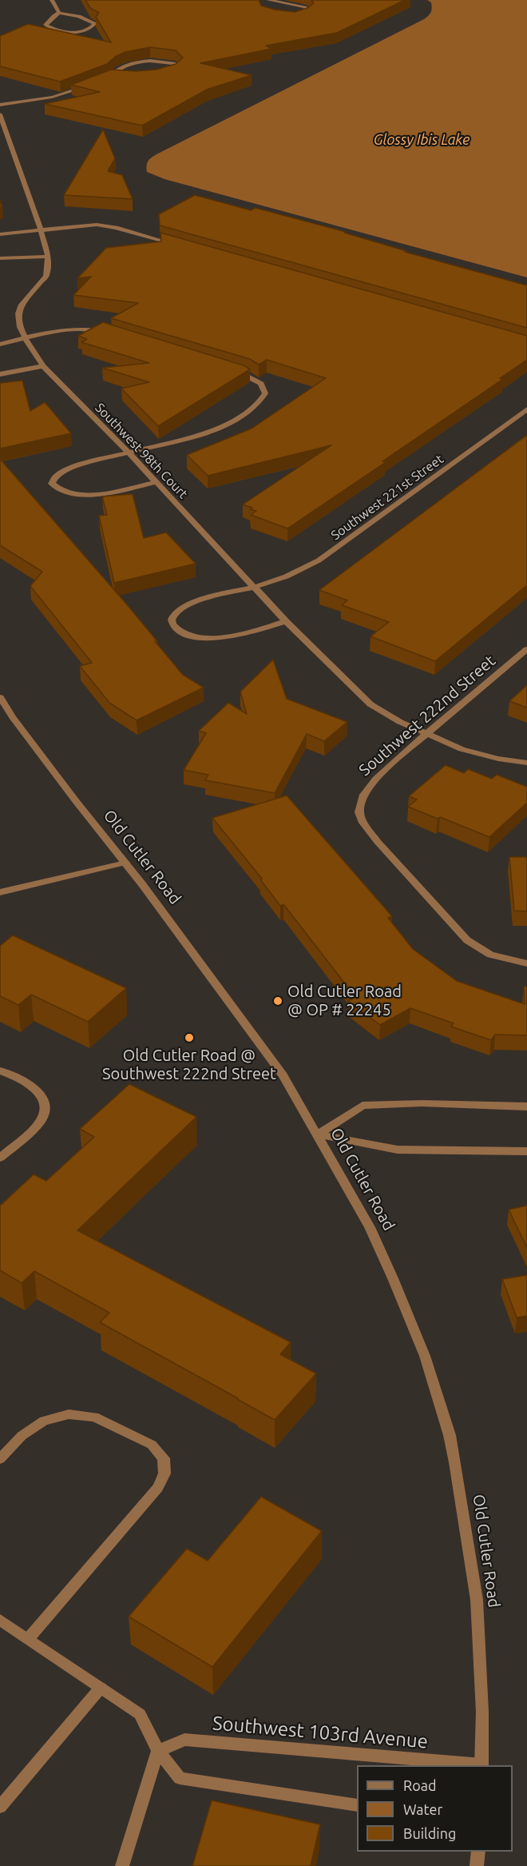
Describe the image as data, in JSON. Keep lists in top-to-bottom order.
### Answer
{
  "streets": {
    "street": [
      "Southwest 98th Court",
      "Southwest 221st Street",
      "Southwest 222nd Street",
      "Old Cutler Road",
      "Southwest 103rd Avenue"
    ]
  },
  "crossings": [
    ["Southwest 98th Court", "Southwest 221st Street"],
    ["Southwest 98th Court", "Southwest 222nd Street"],
    ["Old Cutler Road", "Southwest 103rd Avenue"]
  ],
  "water": ["Glossy Ibis Lake"],
  "places": ["Old Cutler Road @ OP # 22245", "Old Cutler Road @ Southwest 222nd Street"],
  "legend": ["Road", "Water", "Building"]
}
